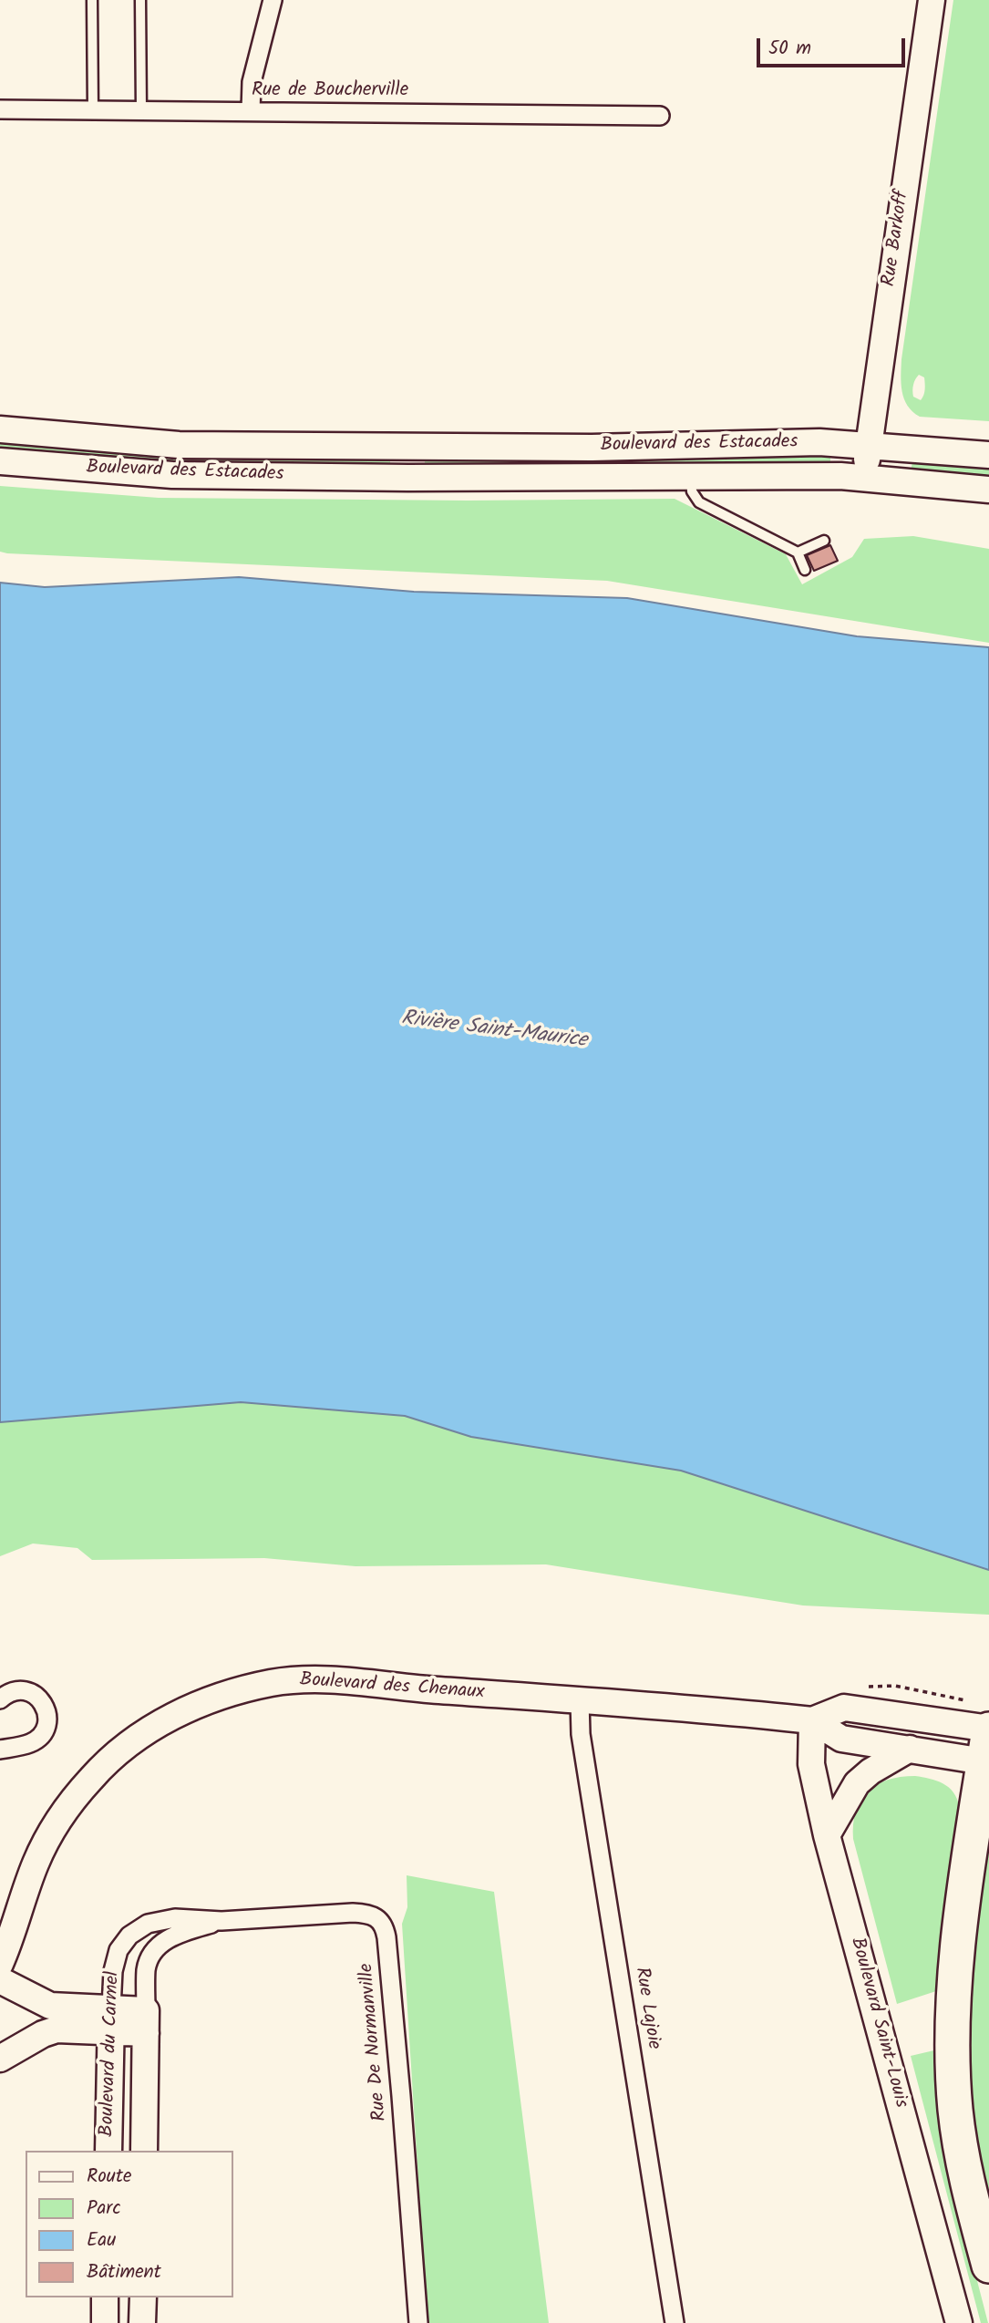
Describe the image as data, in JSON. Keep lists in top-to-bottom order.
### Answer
{
  "streets": {
    "street": [
      "Rue de Boucherville",
      "Rue Barkoff",
      "Boulevard des Estacades",
      "Boulevard des Chenaux",
      "Rue Lajoie",
      "Boulevard Saint-Louis",
      "Rue De Normanville",
      "Boulevard du Carmel"
    ]
  },
  "crossings": [
    ["Rue Barkoff", "Boulevard des Estacades"],
    ["Boulevard des Chenaux", "Rue Lajoie"],
    ["Boulevard des Chenaux", "Boulevard Saint-Louis"],
    ["Rue De Normanville", "Boulevard du Carmel"]
  ],
  "water": ["Rivière Saint-Maurice"],
  "legend": [
    "Route",
    "Parc",
    "Eau",
    "Bâtiment"
  ],
  "scale_bar": "50 m"
}
